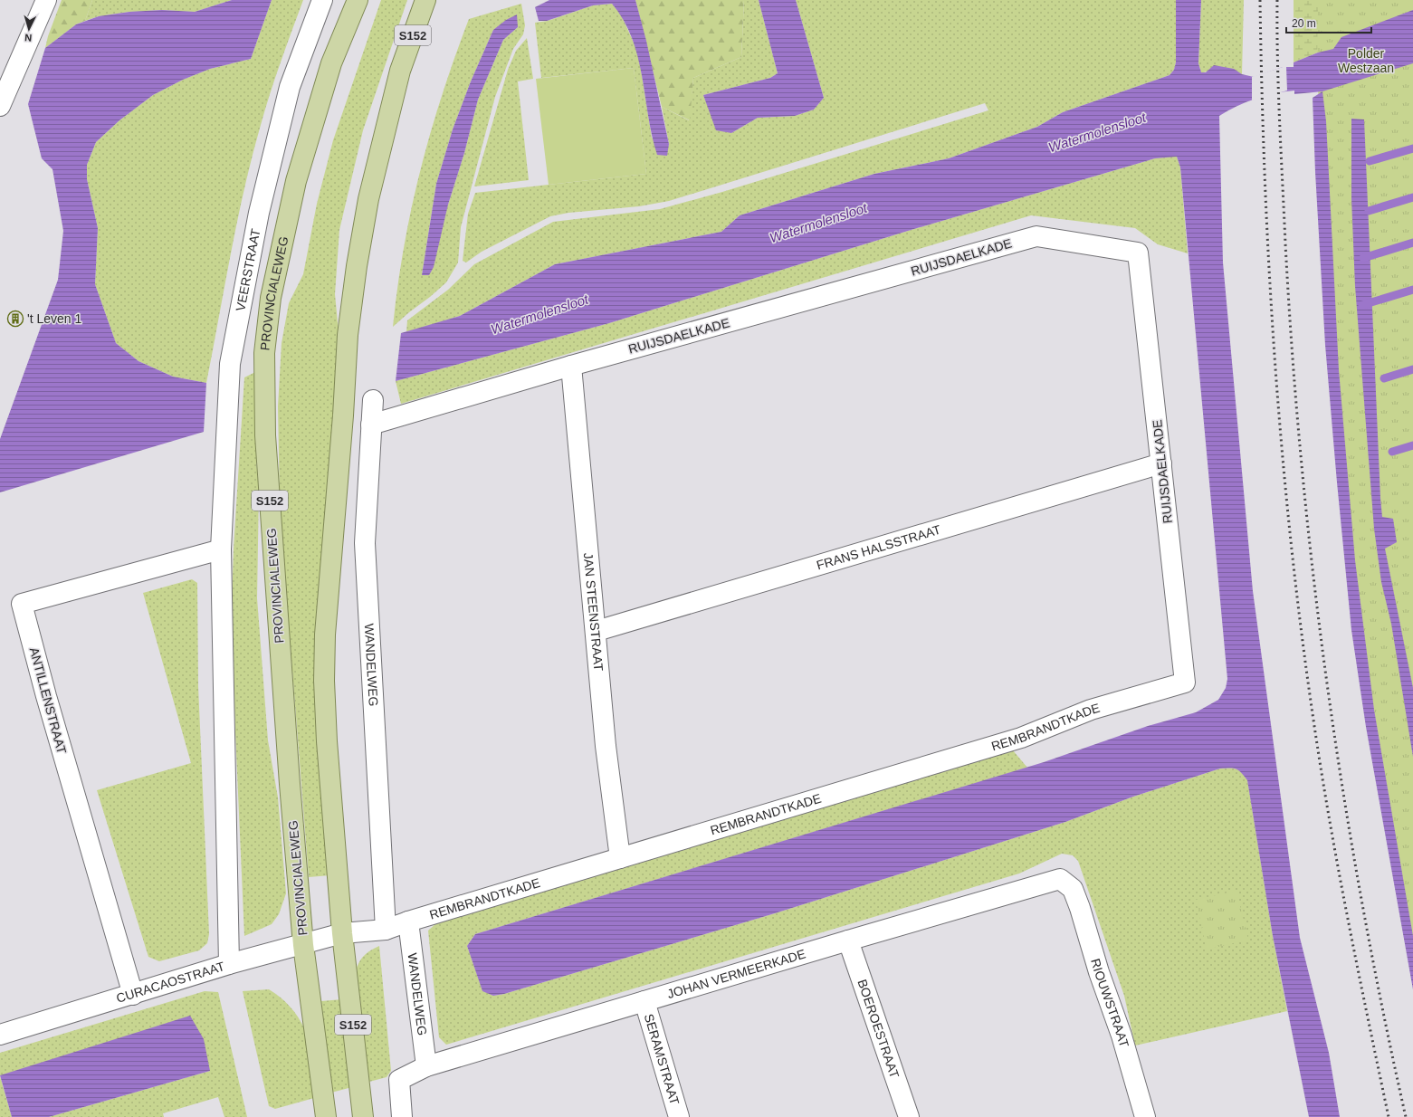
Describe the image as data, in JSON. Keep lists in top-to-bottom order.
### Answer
{
  "streets": {
    "main road": ["S152", "PROVINCIALEWEG"],
    "street": [
      "RUIJSDAELKADE",
      "VEERSTRAAT",
      "FRANS HALSSTRAAT",
      "JAN STEENSTRAAT",
      "WANDELWEG",
      "ANTILLENSTRAAT",
      "REMBRANDTKADE",
      "JOHAN VERMEERKADE",
      "CURACAOSTRAAT",
      "RIOUWSTRAAT",
      "BOEROESTRAAT",
      "SERAMSTRAAT"
    ]
  },
  "crossings": [
    ["S152", "REMBRANDTKADE"],
    ["S152", "CURACAOSTRAAT"],
    ["RUIJSDAELKADE", "FRANS HALSSTRAAT"],
    ["RUIJSDAELKADE", "JAN STEENSTRAAT"],
    ["RUIJSDAELKADE", "WANDELWEG"],
    ["RUIJSDAELKADE", "REMBRANDTKADE"],
    ["VEERSTRAAT", "ANTILLENSTRAAT"],
    ["PROVINCIALEWEG", "CURACAOSTRAAT"],
    ["FRANS HALSSTRAAT", "JAN STEENSTRAAT"],
    ["JAN STEENSTRAAT", "REMBRANDTKADE"],
    ["WANDELWEG", "REMBRANDTKADE"],
    ["WANDELWEG", "JOHAN VERMEERKADE"],
    ["ANTILLENSTRAAT", "CURACAOSTRAAT"],
    ["REMBRANDTKADE", "CURACAOSTRAAT"],
    ["JOHAN VERMEERKADE", "RIOUWSTRAAT"],
    ["JOHAN VERMEERKADE", "BOEROESTRAAT"],
    ["JOHAN VERMEERKADE", "SERAMSTRAAT"]
  ],
  "water": ["Watermolensloot"],
  "parks": ["Polder Westzaan"],
  "places": {
    "building": ["'t Leven 1"]
  },
  "scale_bar": "20 m",
  "north": "bottom"
}
